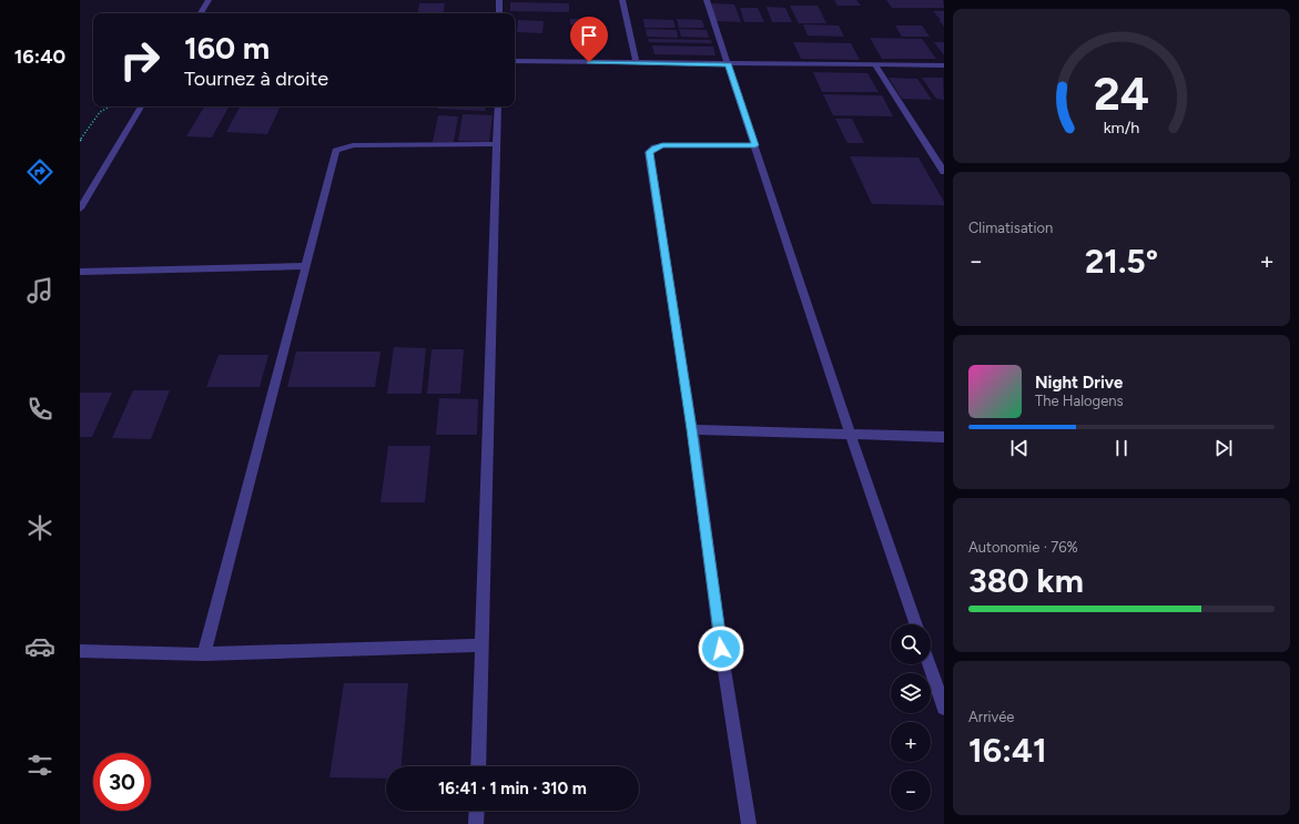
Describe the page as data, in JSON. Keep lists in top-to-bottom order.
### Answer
{
  "page": {
    "tabs": "16:40",
    "turn": ["160 m", "Tournez à droite"],
    "tile": [
      "Climatisation",
      ["Autonomie · 76%", "380 km"],
      ["Arrivée", "16:41"]
    ],
    "heat": ["−", "21.5°", "+"],
    "song": ["Night Drive", "The Halogens"],
    "map_buttons": ["+", "−"],
    "limit": "30",
    "trip": "16:41 · 1 min · 310 m",
    "gauge": ["24", "km/h"]
  }
}
